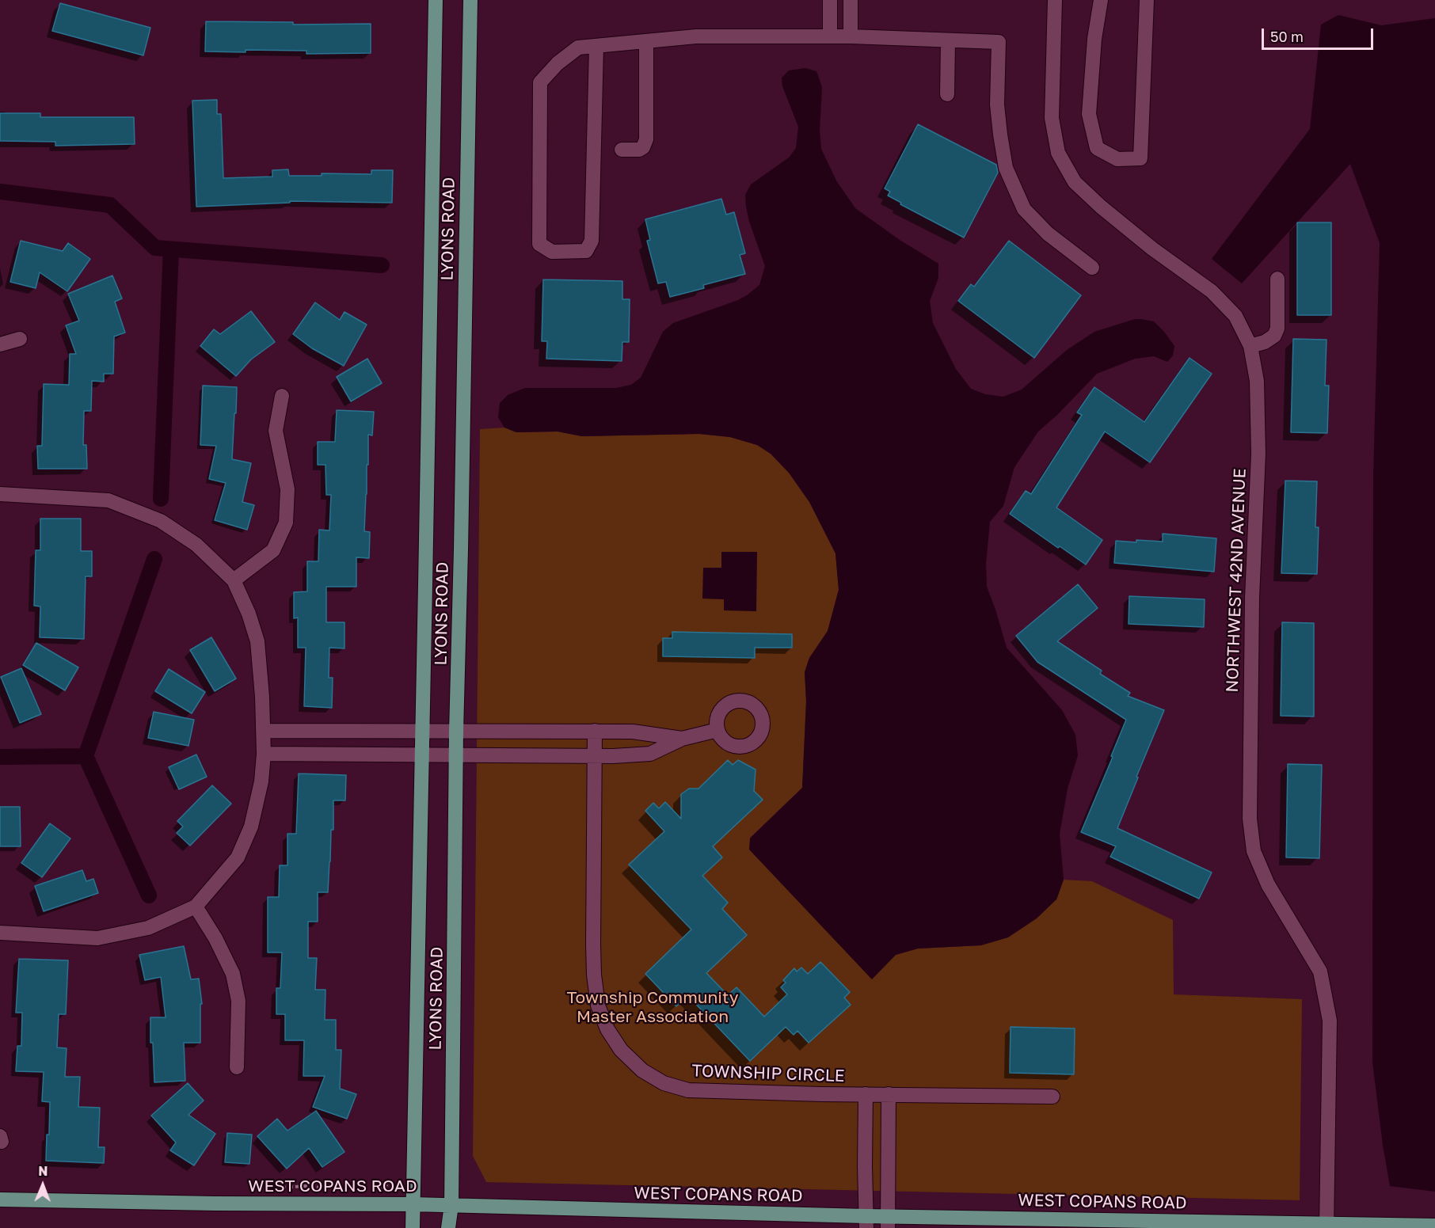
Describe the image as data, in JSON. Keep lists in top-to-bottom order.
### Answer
{
  "streets": {
    "main road": ["LYONS ROAD", "WEST COPANS ROAD"],
    "street": ["NORTHWEST 42ND AVENUE", "TOWNSHIP CIRCLE"]
  },
  "crossings": [
    ["LYONS ROAD", "WEST COPANS ROAD"],
    ["NORTHWEST 42ND AVENUE", "WEST COPANS ROAD"]
  ],
  "parks": ["Township Community Master Association"],
  "scale_bar": "50 m",
  "north": "top"
}
